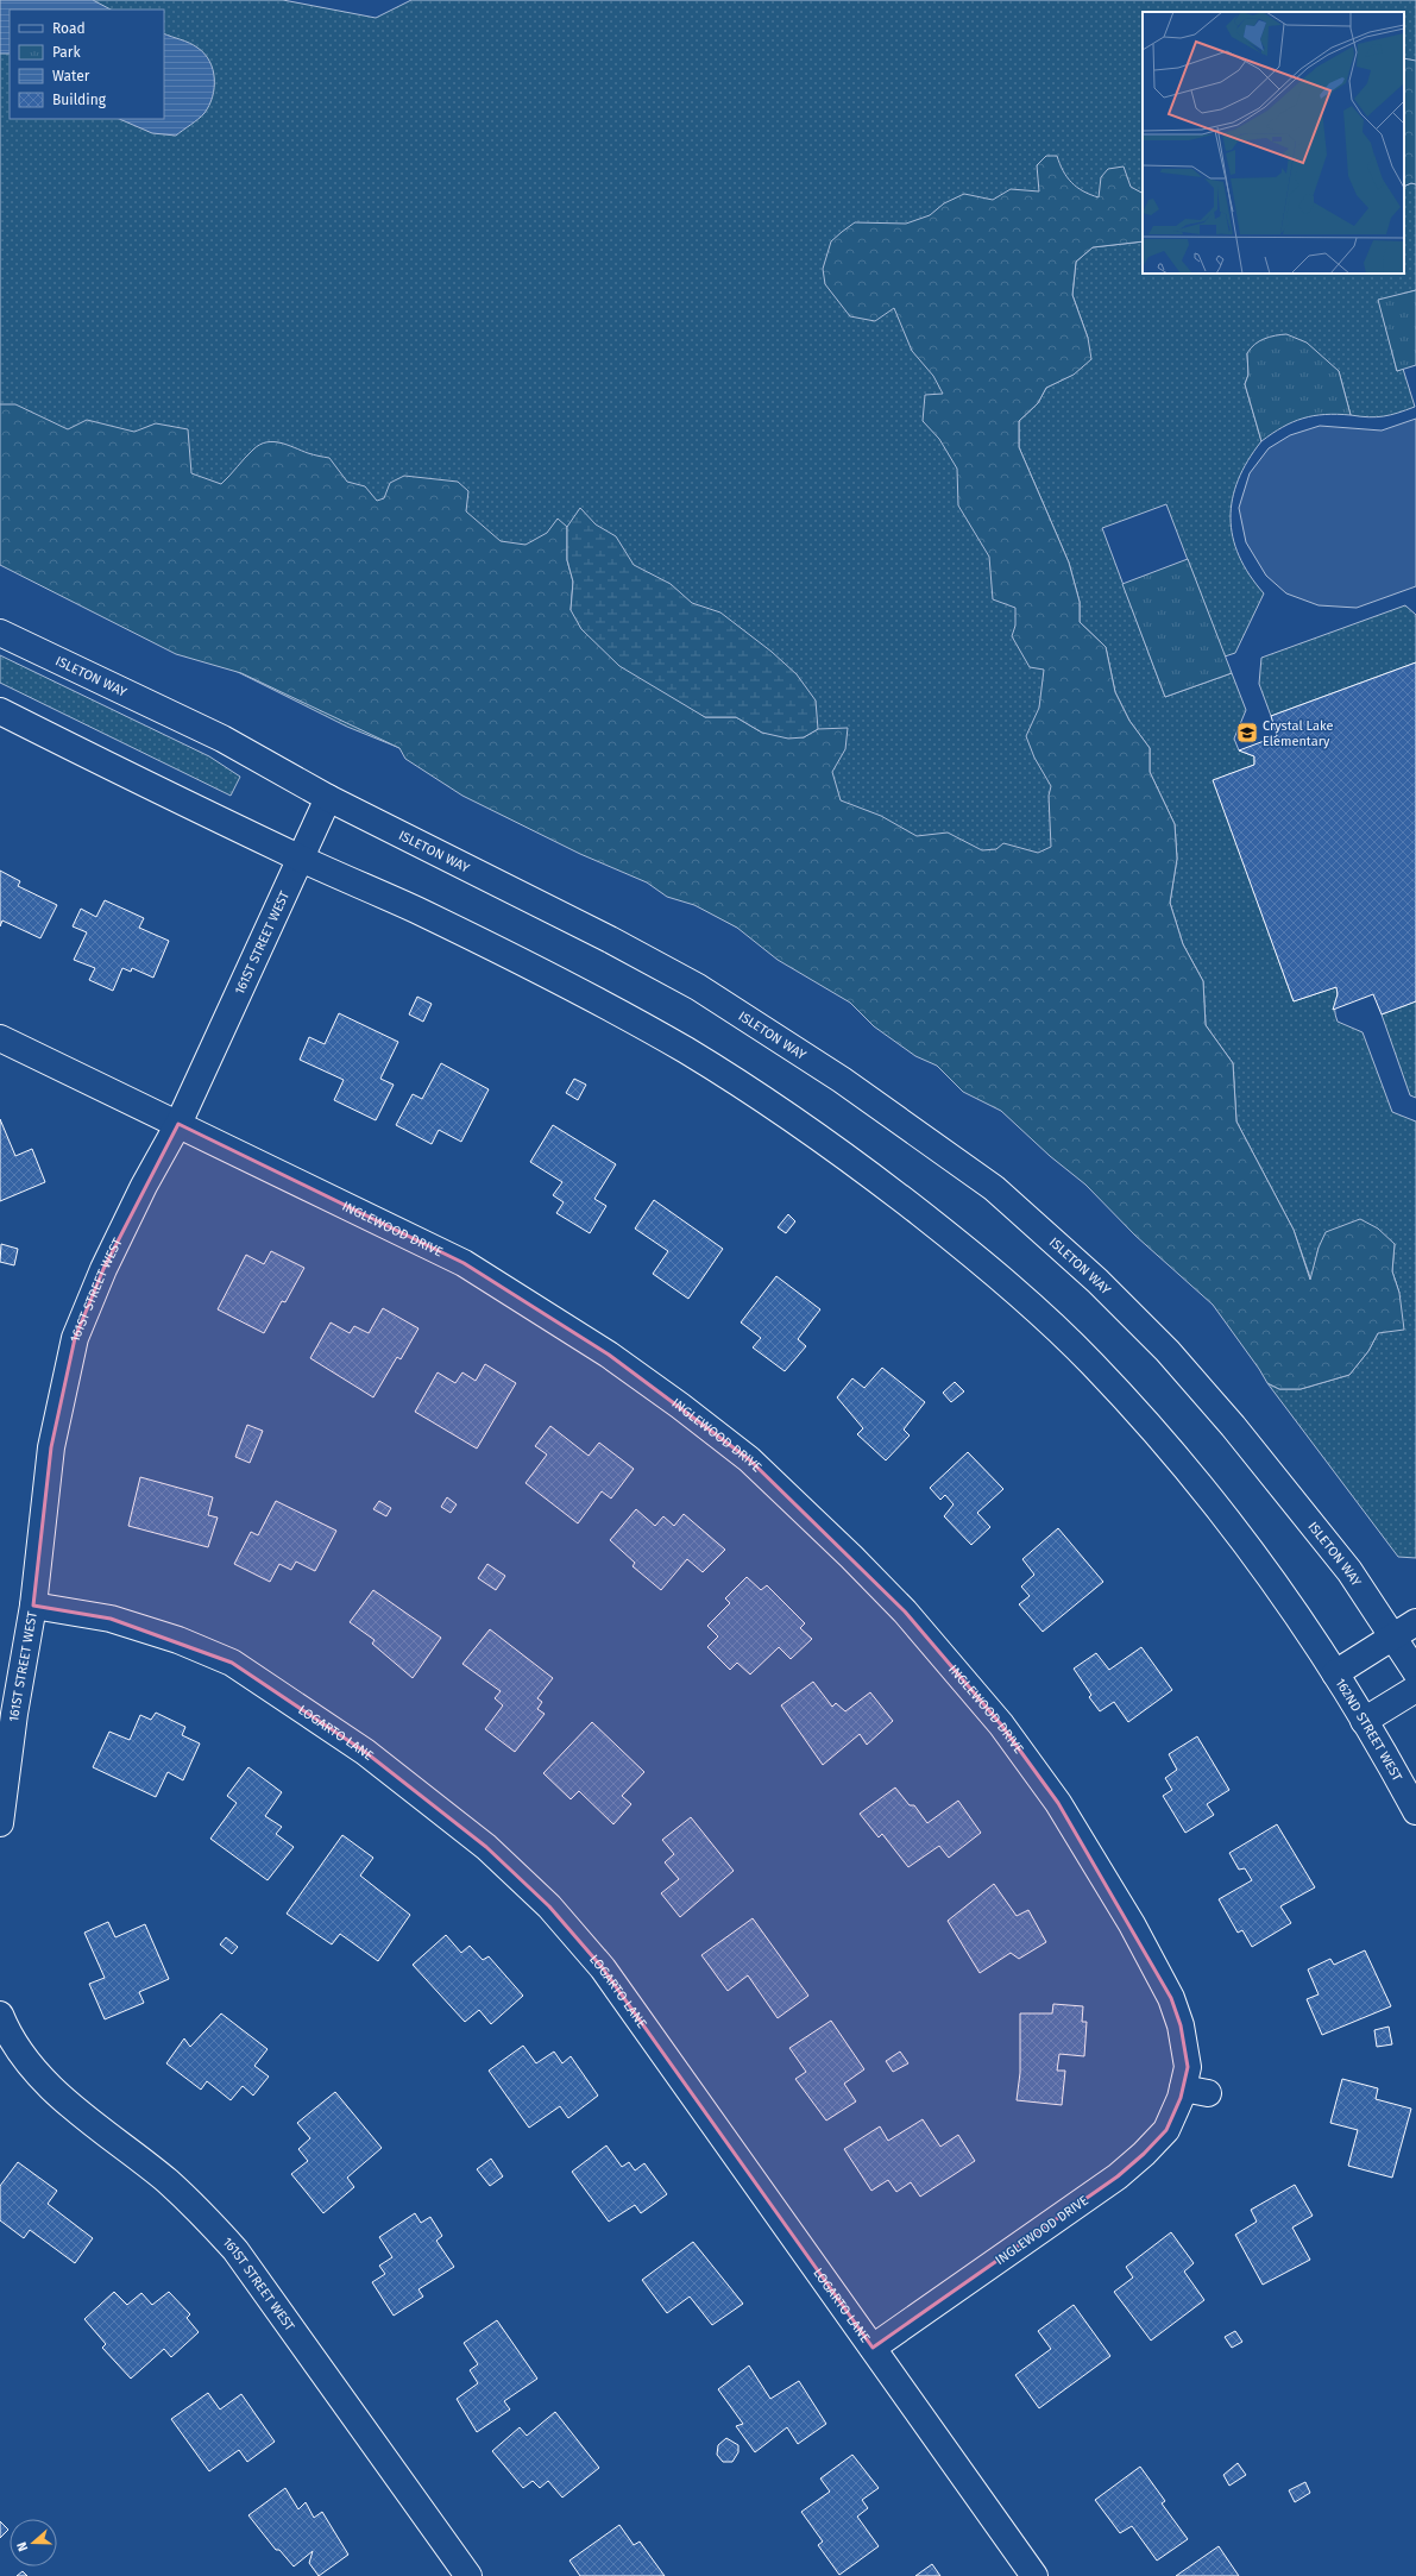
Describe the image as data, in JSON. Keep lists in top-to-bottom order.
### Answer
{
  "streets": {
    "street": [
      "ISLETON WAY",
      "161ST STREET WEST",
      "INGLEWOOD DRIVE",
      "162ND STREET WEST",
      "LOGARTO LANE"
    ]
  },
  "crossings": [
    ["ISLETON WAY", "161ST STREET WEST"],
    ["161ST STREET WEST", "INGLEWOOD DRIVE"],
    ["161ST STREET WEST", "LOGARTO LANE"],
    ["INGLEWOOD DRIVE", "LOGARTO LANE"]
  ],
  "places": {
    "school or university": ["Crystal Lake Elementary"]
  },
  "legend": [
    "Road",
    "Park",
    "Water",
    "Building"
  ],
  "north": "left"
}
